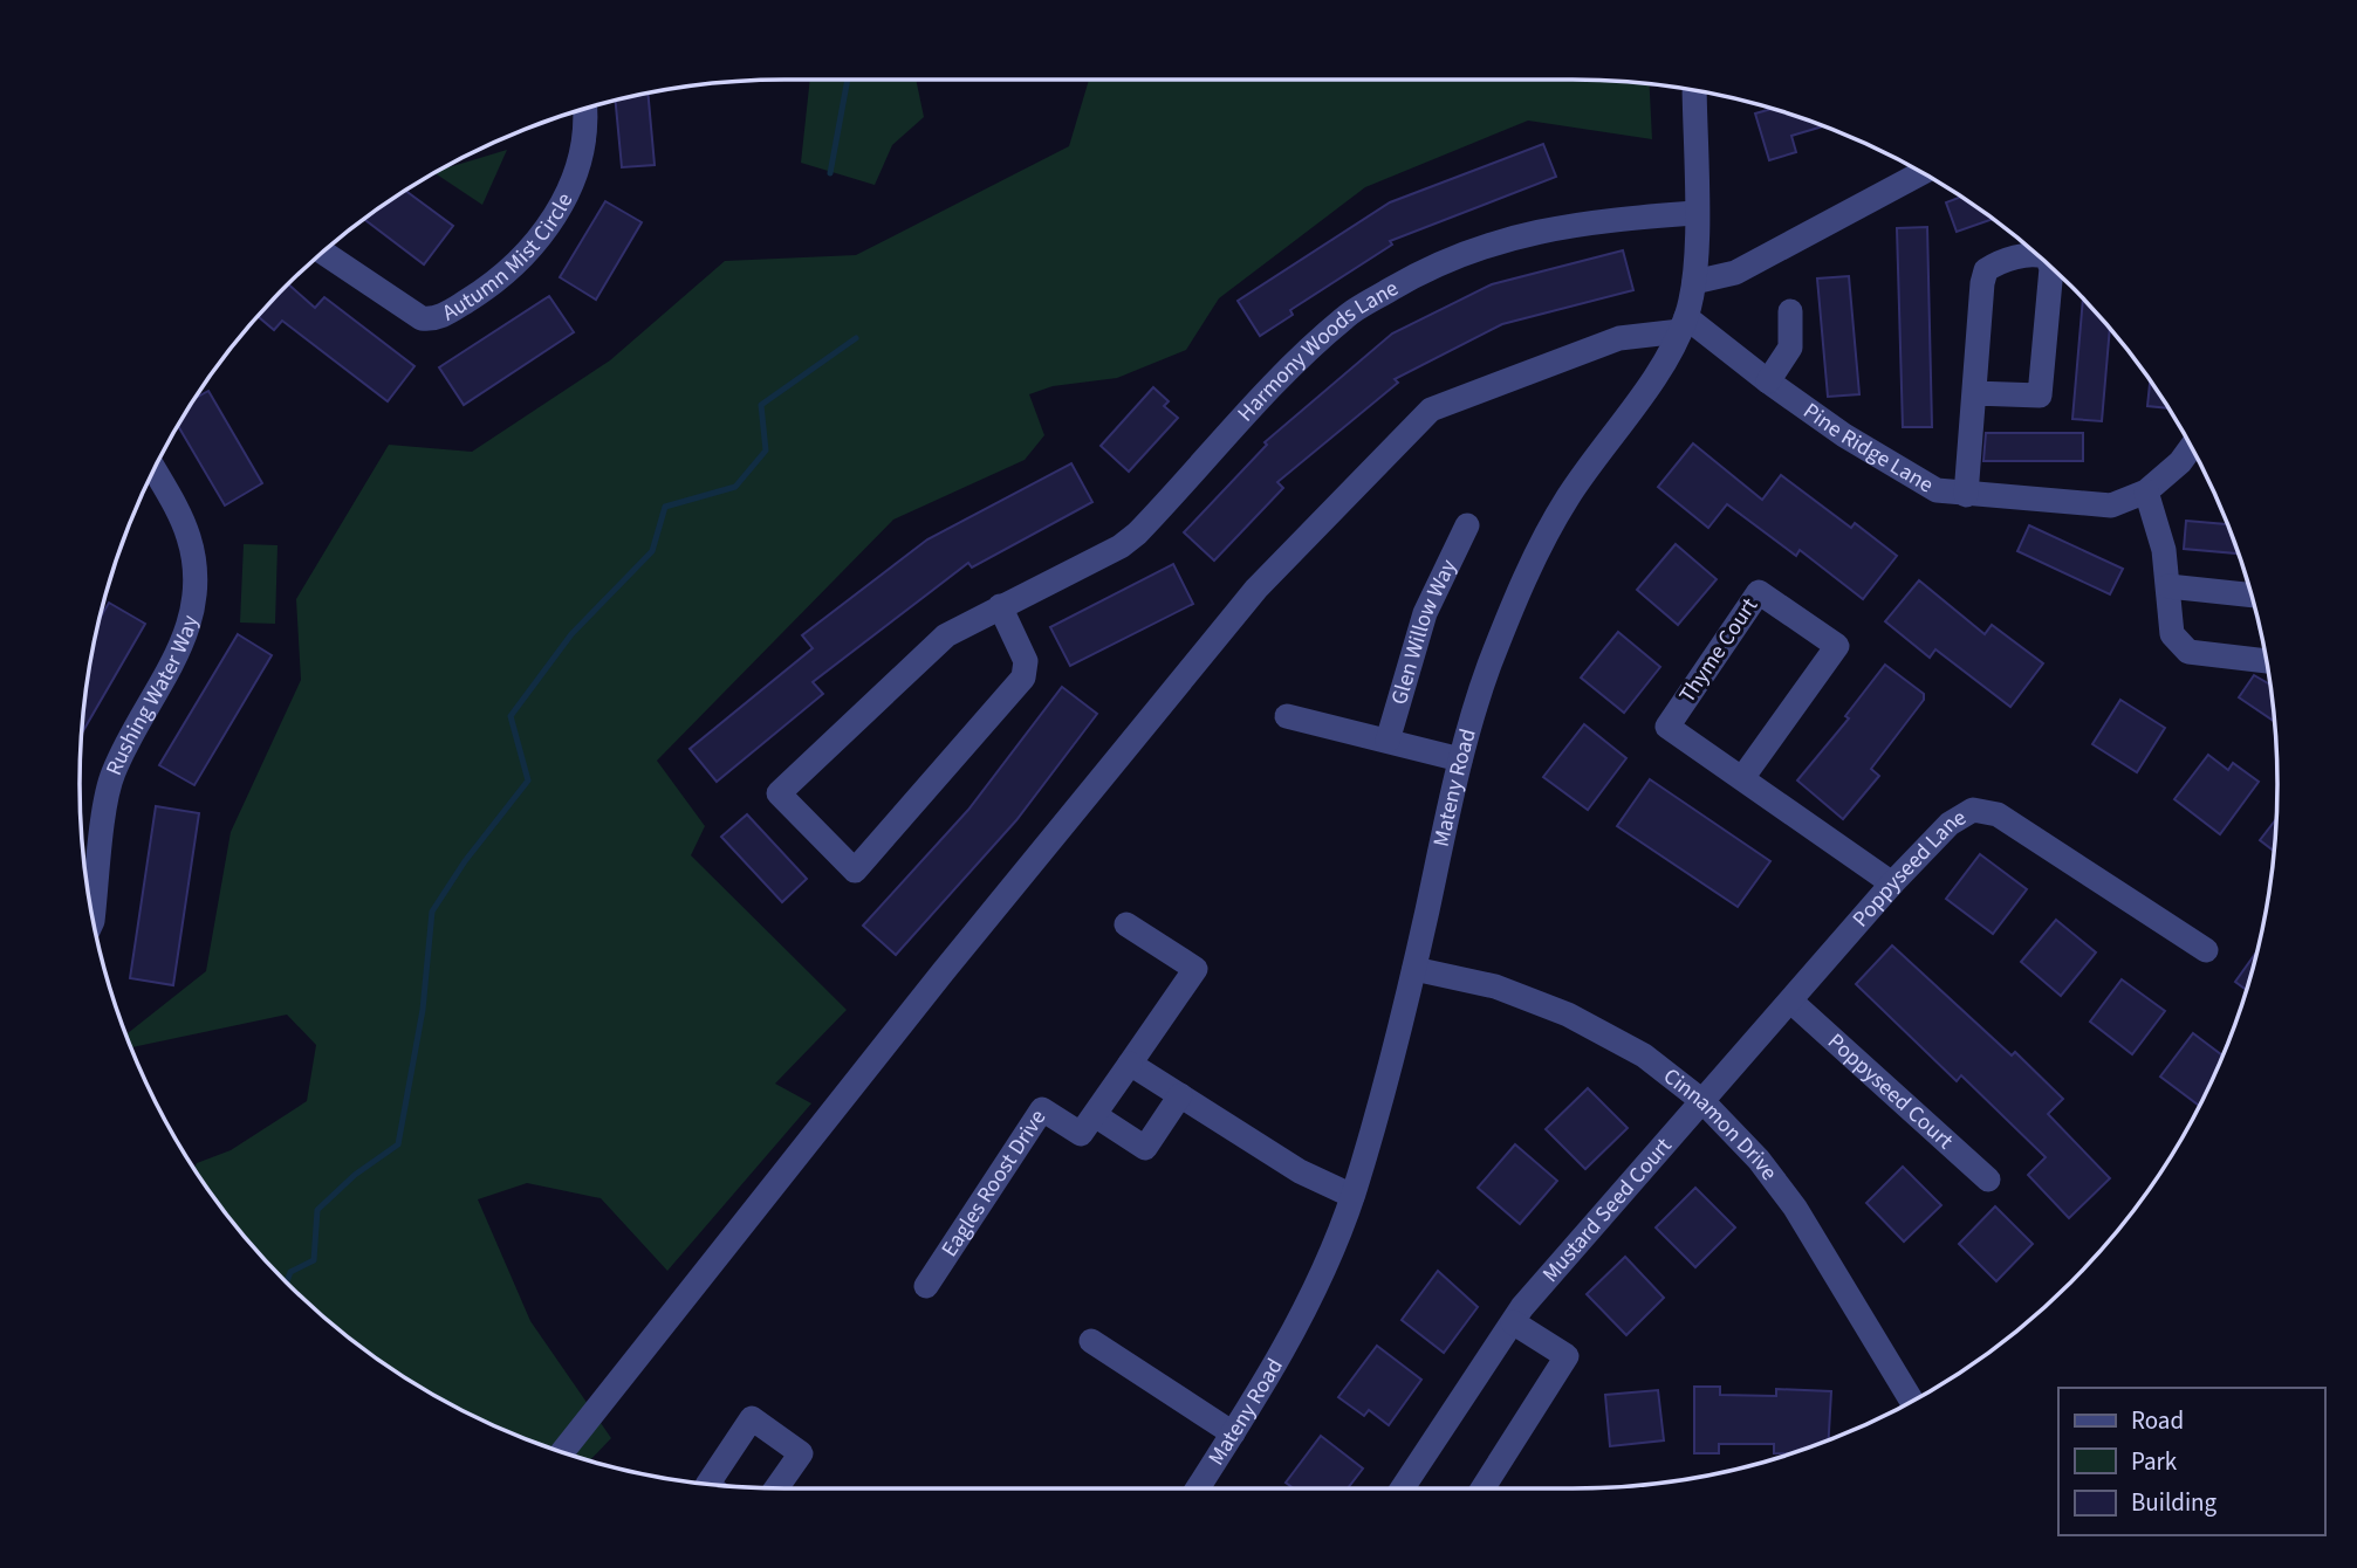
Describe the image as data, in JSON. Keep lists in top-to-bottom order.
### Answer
{
  "streets": {
    "street": [
      "Autumn Mist Circle",
      "Harmony Woods Lane",
      "Pine Ridge Lane",
      "Glen Willow Way",
      "Thyme Court",
      "Rushing Water Way",
      "Mateny Road",
      "Poppyseed Lane",
      "Poppyseed Court",
      "Cinnamon Drive",
      "Eagles Roost Drive",
      "Mustard Seed Court"
    ]
  },
  "crossings": [
    ["Harmony Woods Lane", "Mateny Road"],
    ["Pine Ridge Lane", "Mateny Road"],
    ["Thyme Court", "Poppyseed Lane"],
    ["Mateny Road", "Cinnamon Drive"],
    ["Poppyseed Lane", "Poppyseed Court"],
    ["Poppyseed Lane", "Cinnamon Drive"],
    ["Poppyseed Lane", "Mustard Seed Court"],
    ["Cinnamon Drive", "Mustard Seed Court"]
  ],
  "legend": ["Road", "Park", "Building"]
}
